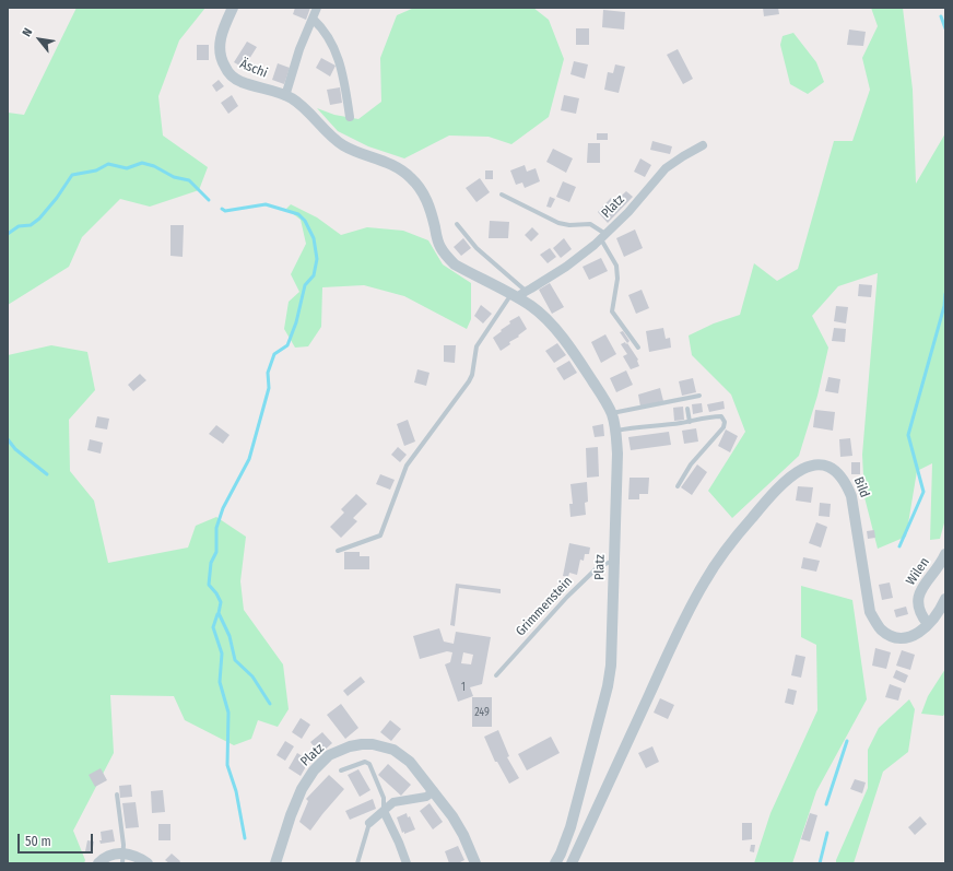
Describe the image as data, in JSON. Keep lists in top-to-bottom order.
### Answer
{
  "streets": {
    "street": [
      "Äschi",
      "Platz",
      "Bild",
      "Wilen"
    ],
    "lane": ["Grimmenstein"]
  },
  "crossings": [
    ["Äschi", "Platz"],
    ["Platz", "Grimmenstein"],
    ["Bild", "Wilen"]
  ],
  "house_numbers": ["1", "249"],
  "scale_bar": "50 m",
  "north": "top left"
}
